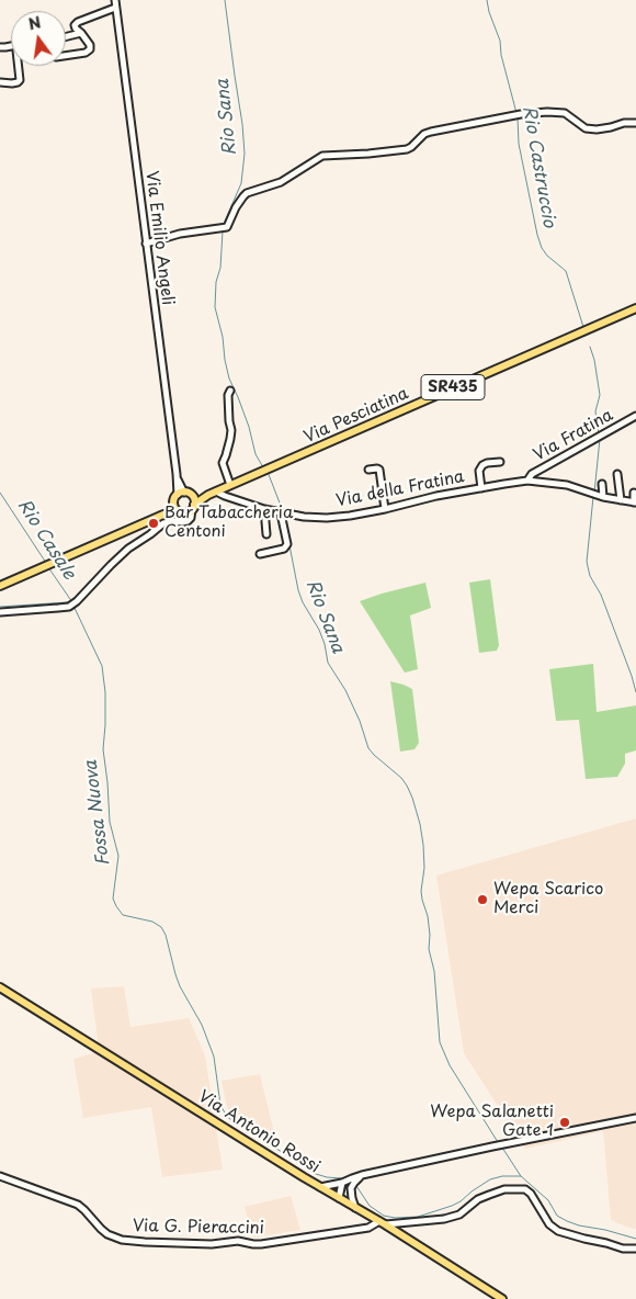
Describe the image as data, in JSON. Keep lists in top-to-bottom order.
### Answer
{
  "streets": {
    "main road": ["SR435", "Via Pesciatina", "Via Antonio Rossi"],
    "street": [
      "Via Emilio Angeli",
      "Via Fratina",
      "Via della Fratina",
      "Via G. Pieraccini"
    ]
  },
  "crossings": [
    ["Via Emilio Angeli", "Via Pesciatina"],
    ["Via Pesciatina", "Via della Fratina"],
    ["Via Fratina", "Via della Fratina"],
    ["Via Antonio Rossi", "Via G. Pieraccini"]
  ],
  "water": [
    "Rio Sana",
    "Rio Castruccio",
    "Rio Casale",
    "Fossa Nuova"
  ],
  "places": ["Bar Tabaccheria Centoni", "Wepa Scarico Merci", "Wepa Salanetti Gate 1"],
  "north": "top"
}
